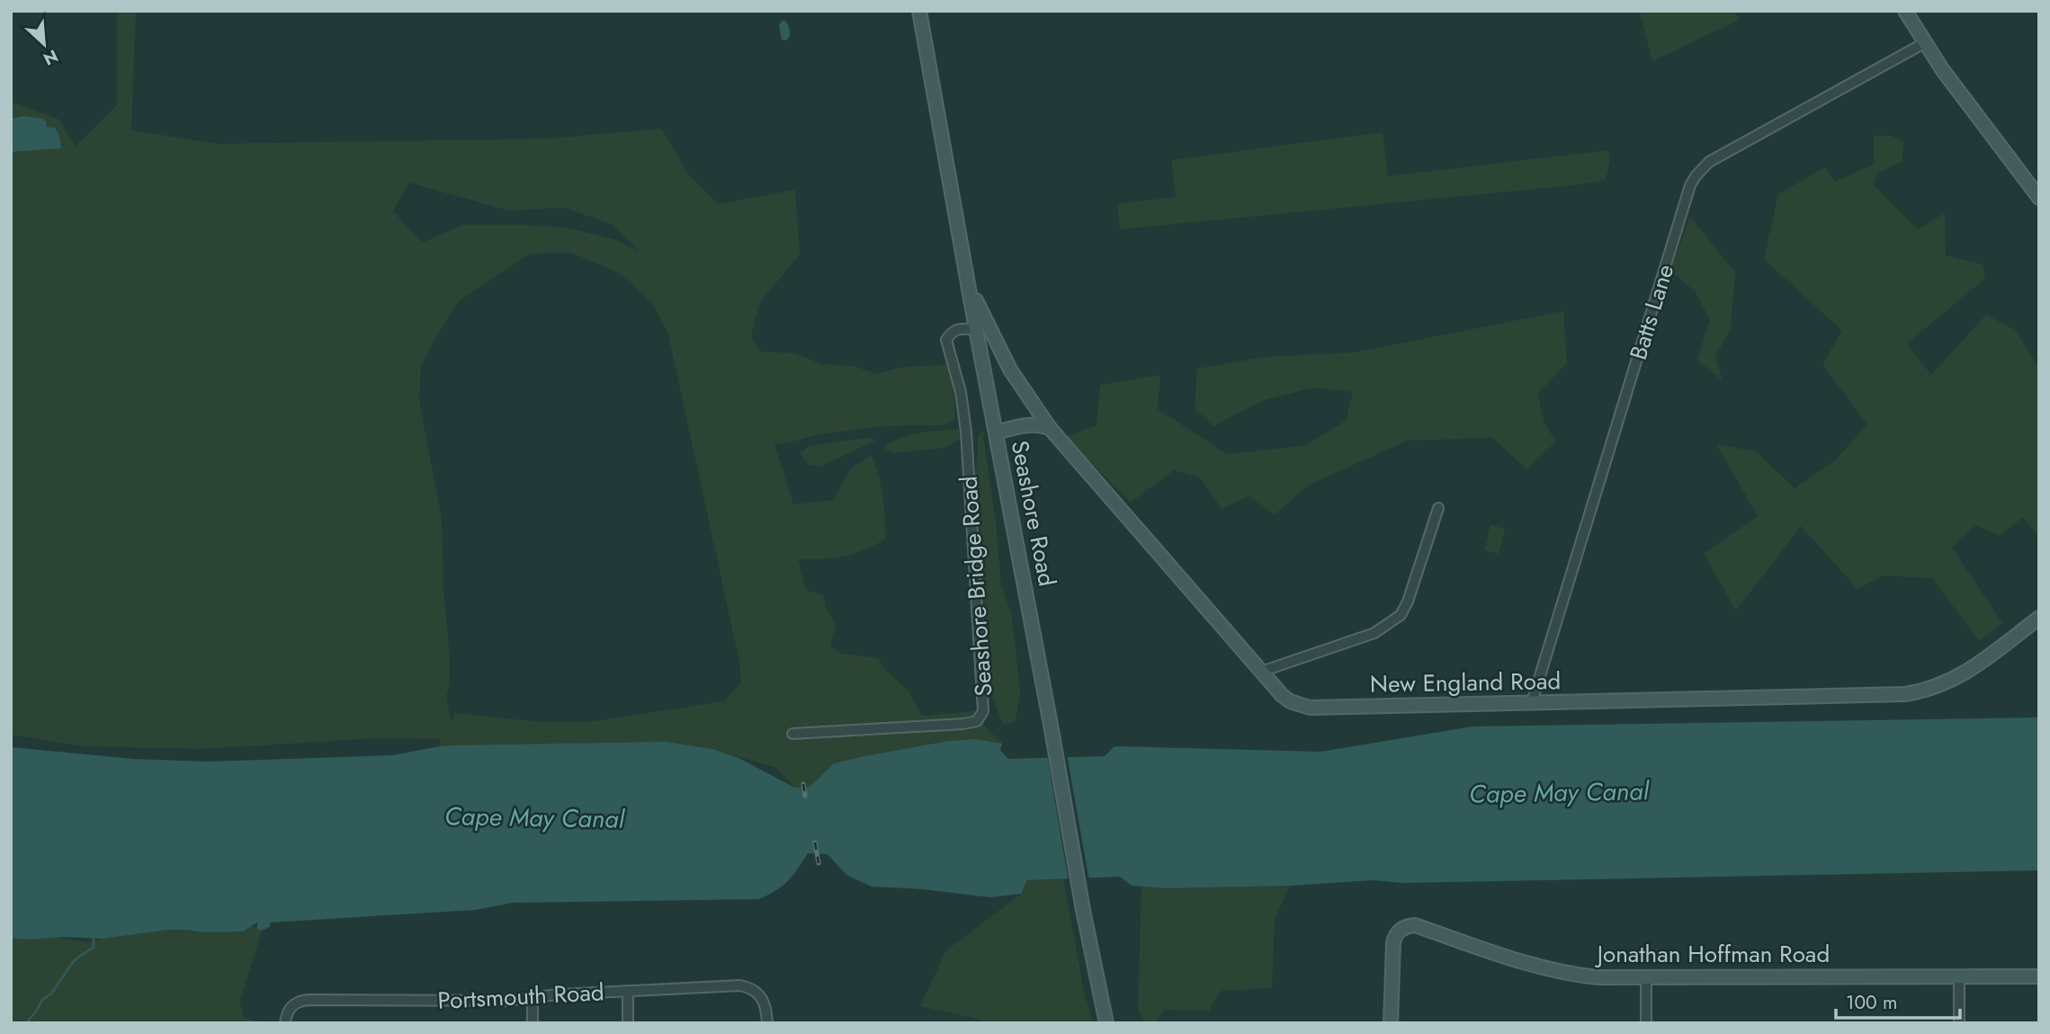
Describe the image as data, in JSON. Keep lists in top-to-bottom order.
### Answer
{
  "streets": {
    "street": [
      "Batts Lane",
      "Seashore Road",
      "Seashore Bridge Road",
      "New England Road",
      "Jonathan Hoffman Road",
      "Portsmouth Road"
    ]
  },
  "crossings": [
    ["Batts Lane", "New England Road"],
    ["Seashore Road", "Seashore Bridge Road"],
    ["Seashore Road", "New England Road"]
  ],
  "water": ["Cape May Canal"],
  "scale_bar": "100 m",
  "north": "bottom right"
}
